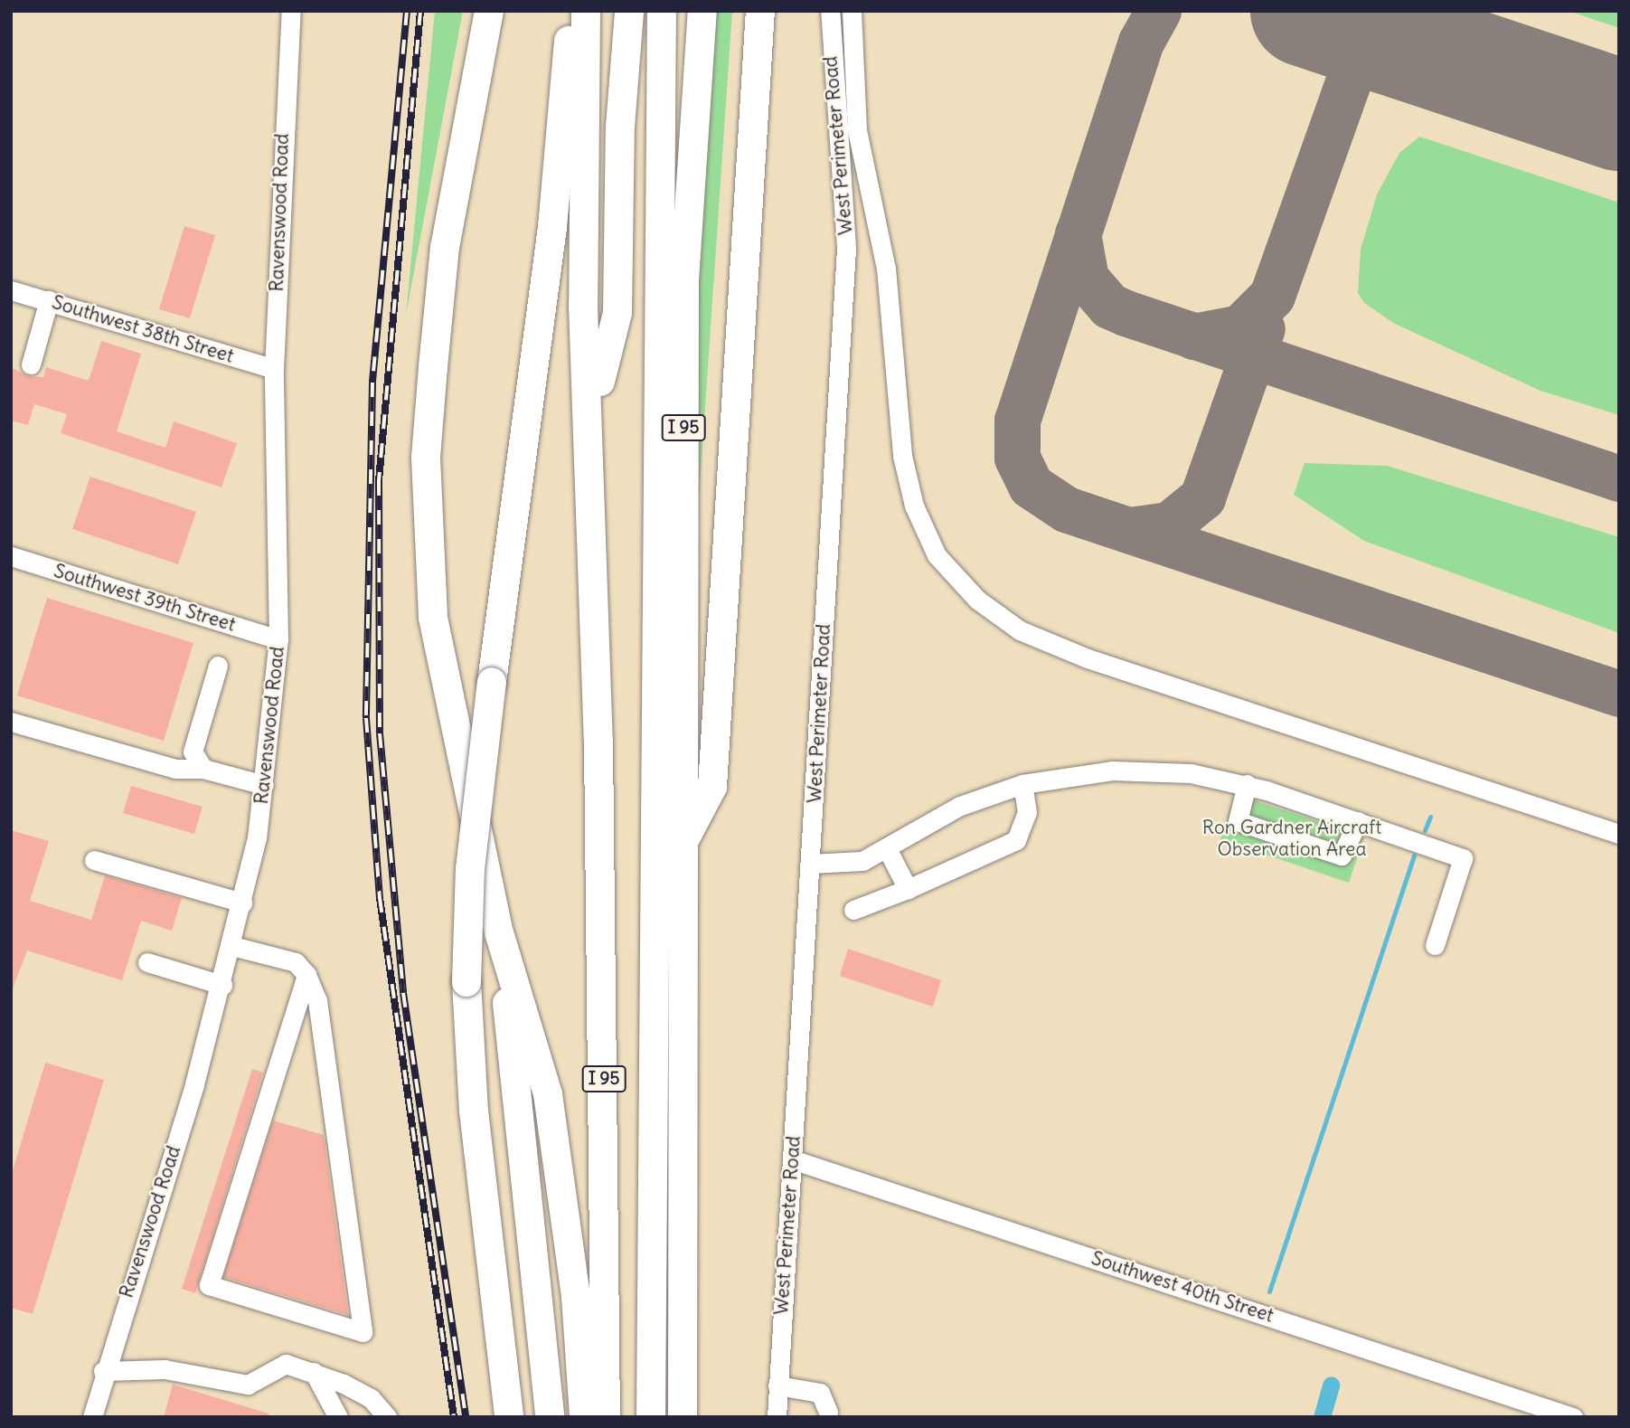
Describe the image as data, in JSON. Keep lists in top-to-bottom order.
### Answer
{
  "streets": {
    "highway": ["I 95"],
    "street": [
      "West Perimeter Road",
      "Ravenswood Road",
      "Southwest 38th Street",
      "Southwest 39th Street",
      "Southwest 40th Street"
    ]
  },
  "crossings": [
    ["West Perimeter Road", "Southwest 40th Street"],
    ["Ravenswood Road", "Southwest 38th Street"],
    ["Ravenswood Road", "Southwest 39th Street"]
  ],
  "parks": ["Ron Gardner Aircraft Observation Area"]
}
